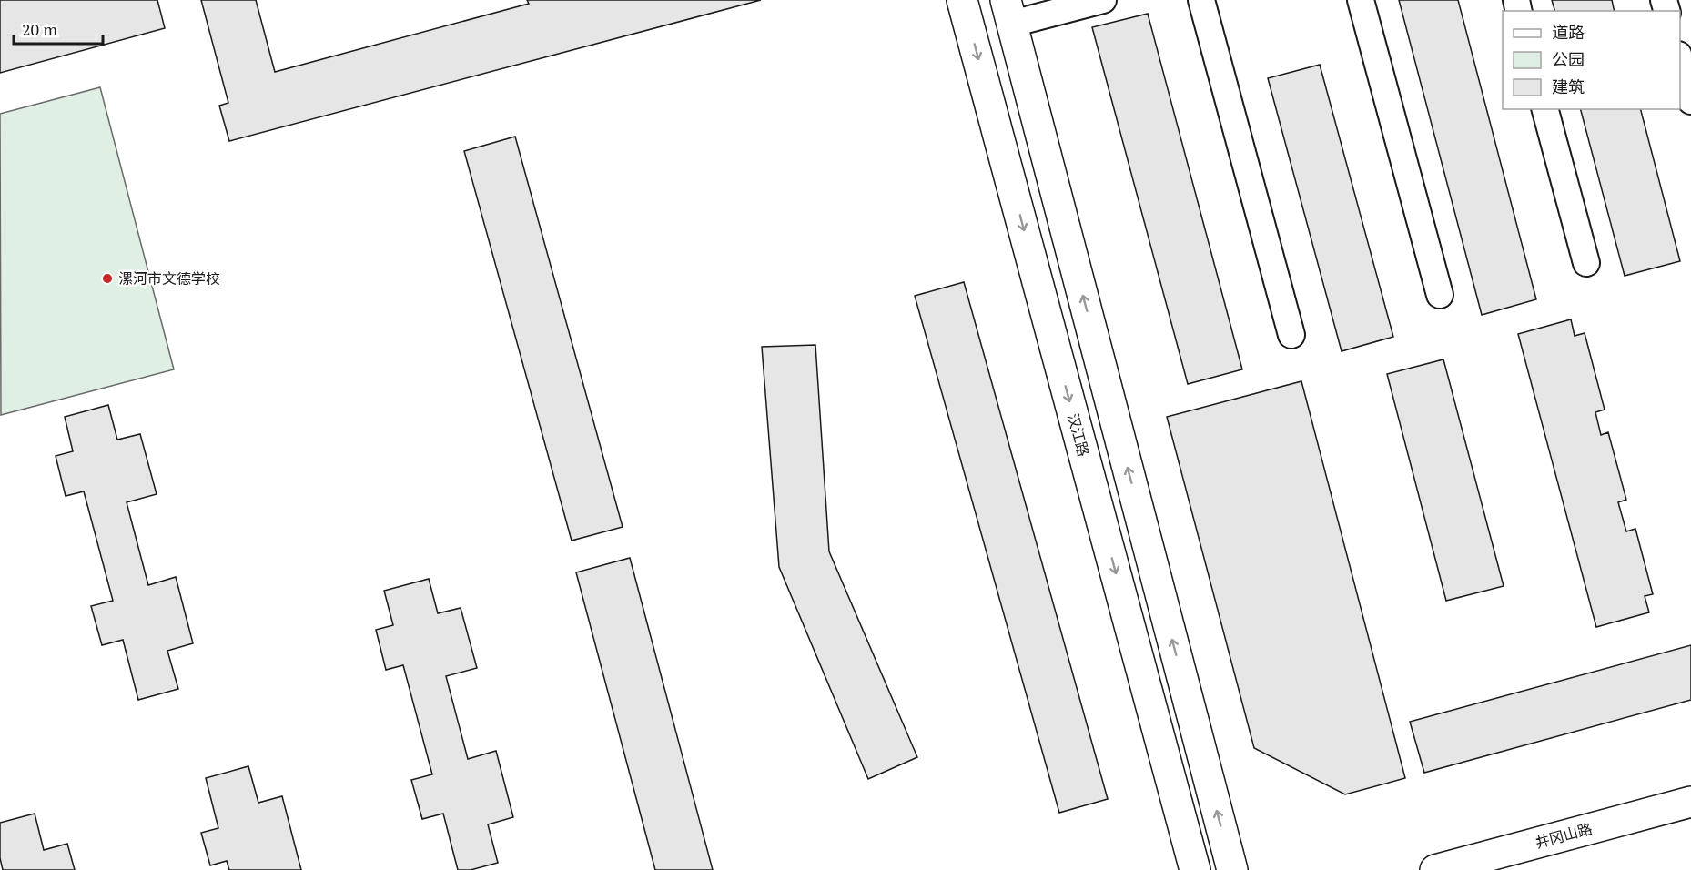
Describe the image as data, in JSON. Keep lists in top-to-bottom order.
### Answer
{
  "streets": {
    "street": ["汉江路", "井冈山路"]
  },
  "places": ["漯河市文德学校"],
  "legend": ["道路", "公园", "建筑"],
  "scale_bar": "20 m"
}
